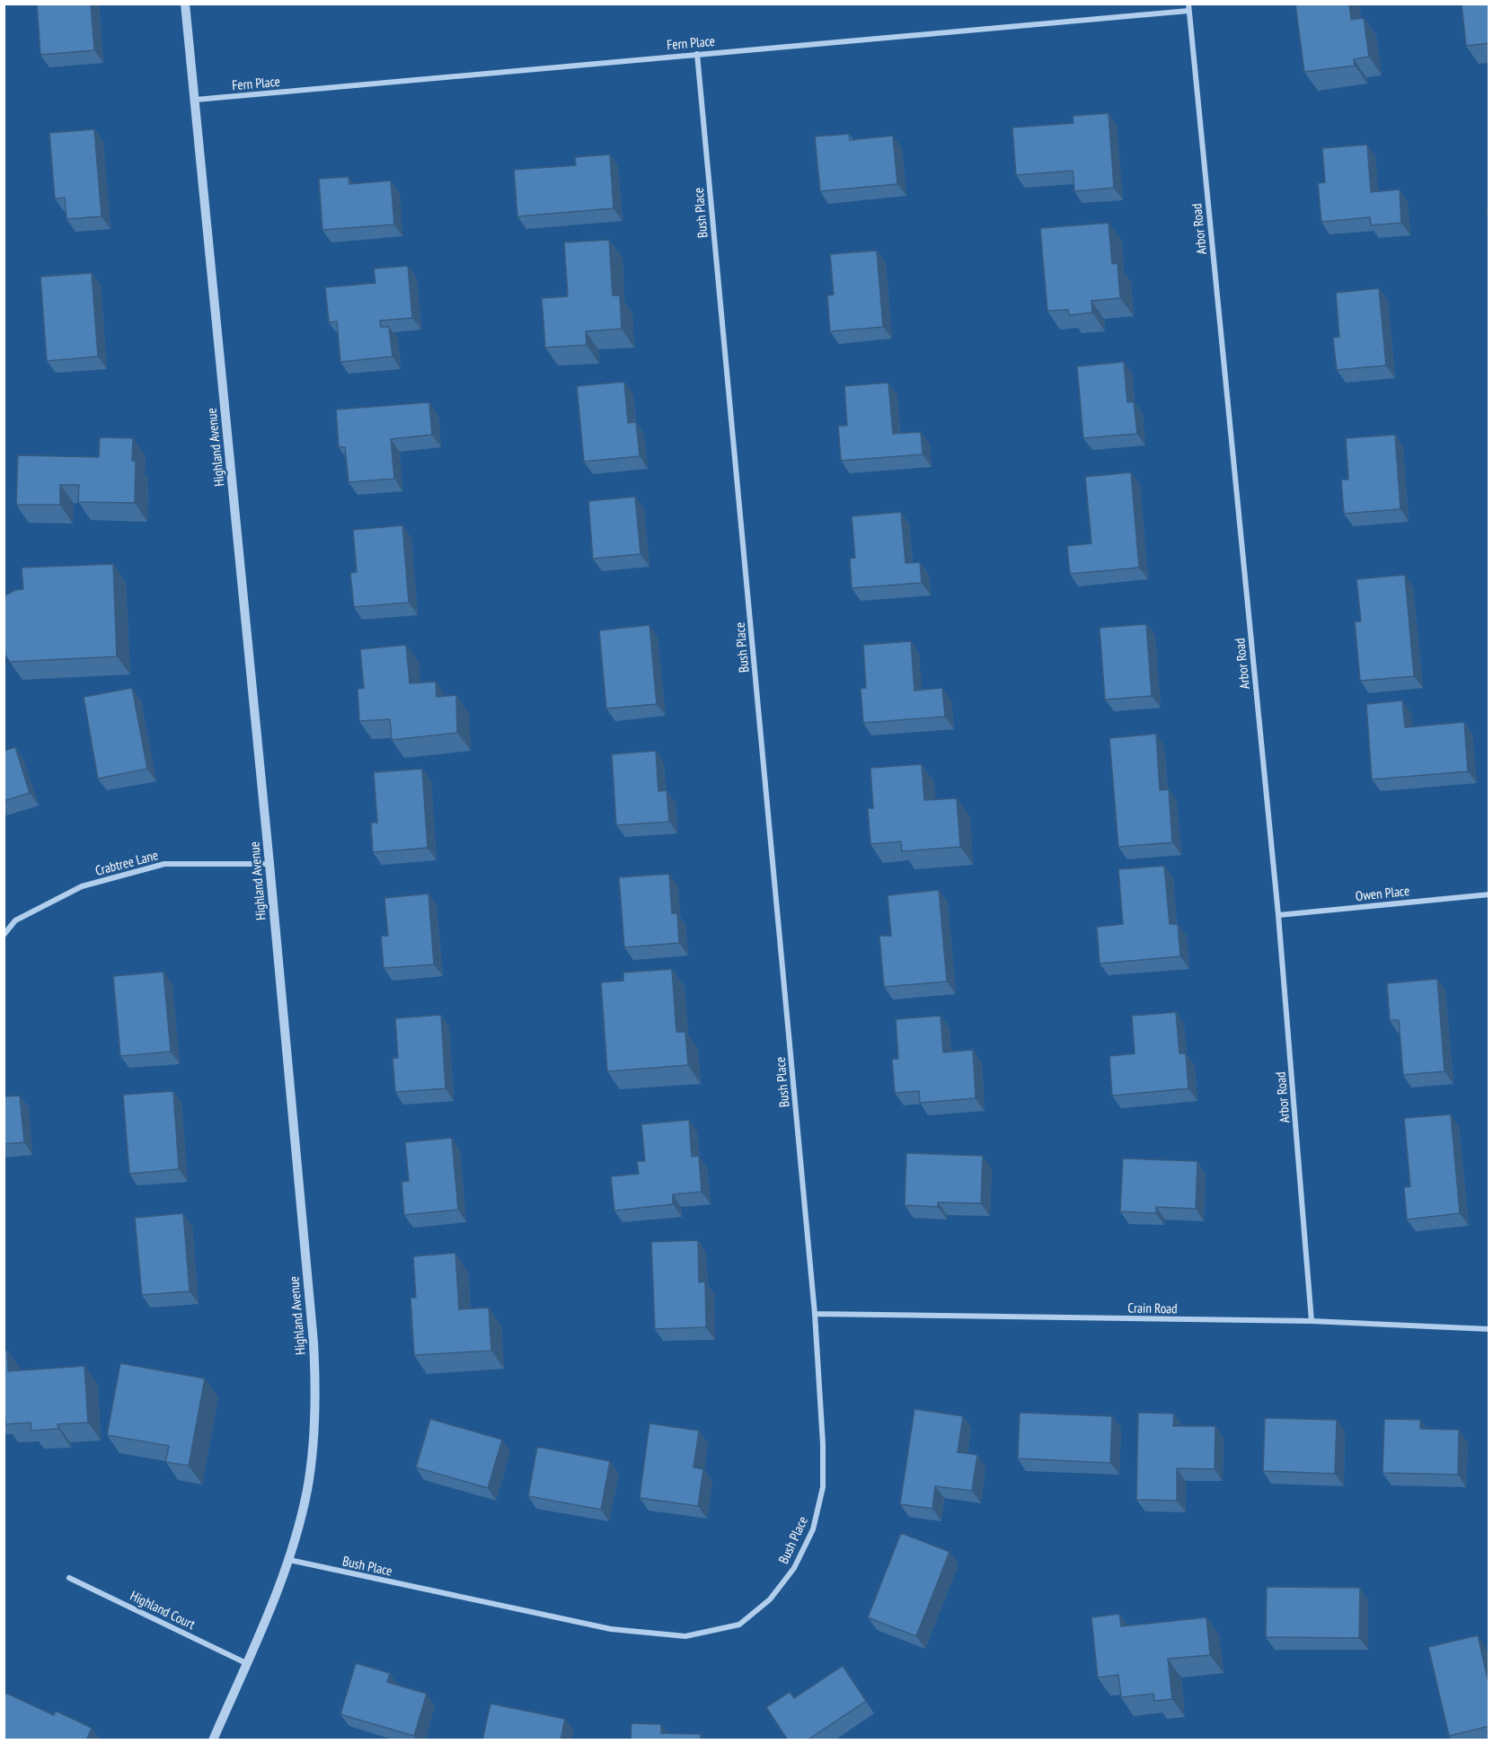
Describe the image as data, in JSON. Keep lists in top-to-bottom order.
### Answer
{
  "streets": {
    "street": [
      "Fern Place",
      "Bush Place",
      "Arbor Road",
      "Highland Avenue",
      "Crabtree Lane",
      "Owen Place",
      "Crain Road",
      "Highland Court"
    ]
  },
  "crossings": [
    ["Fern Place", "Bush Place"],
    ["Fern Place", "Arbor Road"],
    ["Fern Place", "Highland Avenue"],
    ["Bush Place", "Highland Avenue"],
    ["Bush Place", "Crain Road"],
    ["Arbor Road", "Owen Place"],
    ["Arbor Road", "Crain Road"],
    ["Highland Avenue", "Crabtree Lane"],
    ["Highland Avenue", "Highland Court"]
  ]
}
